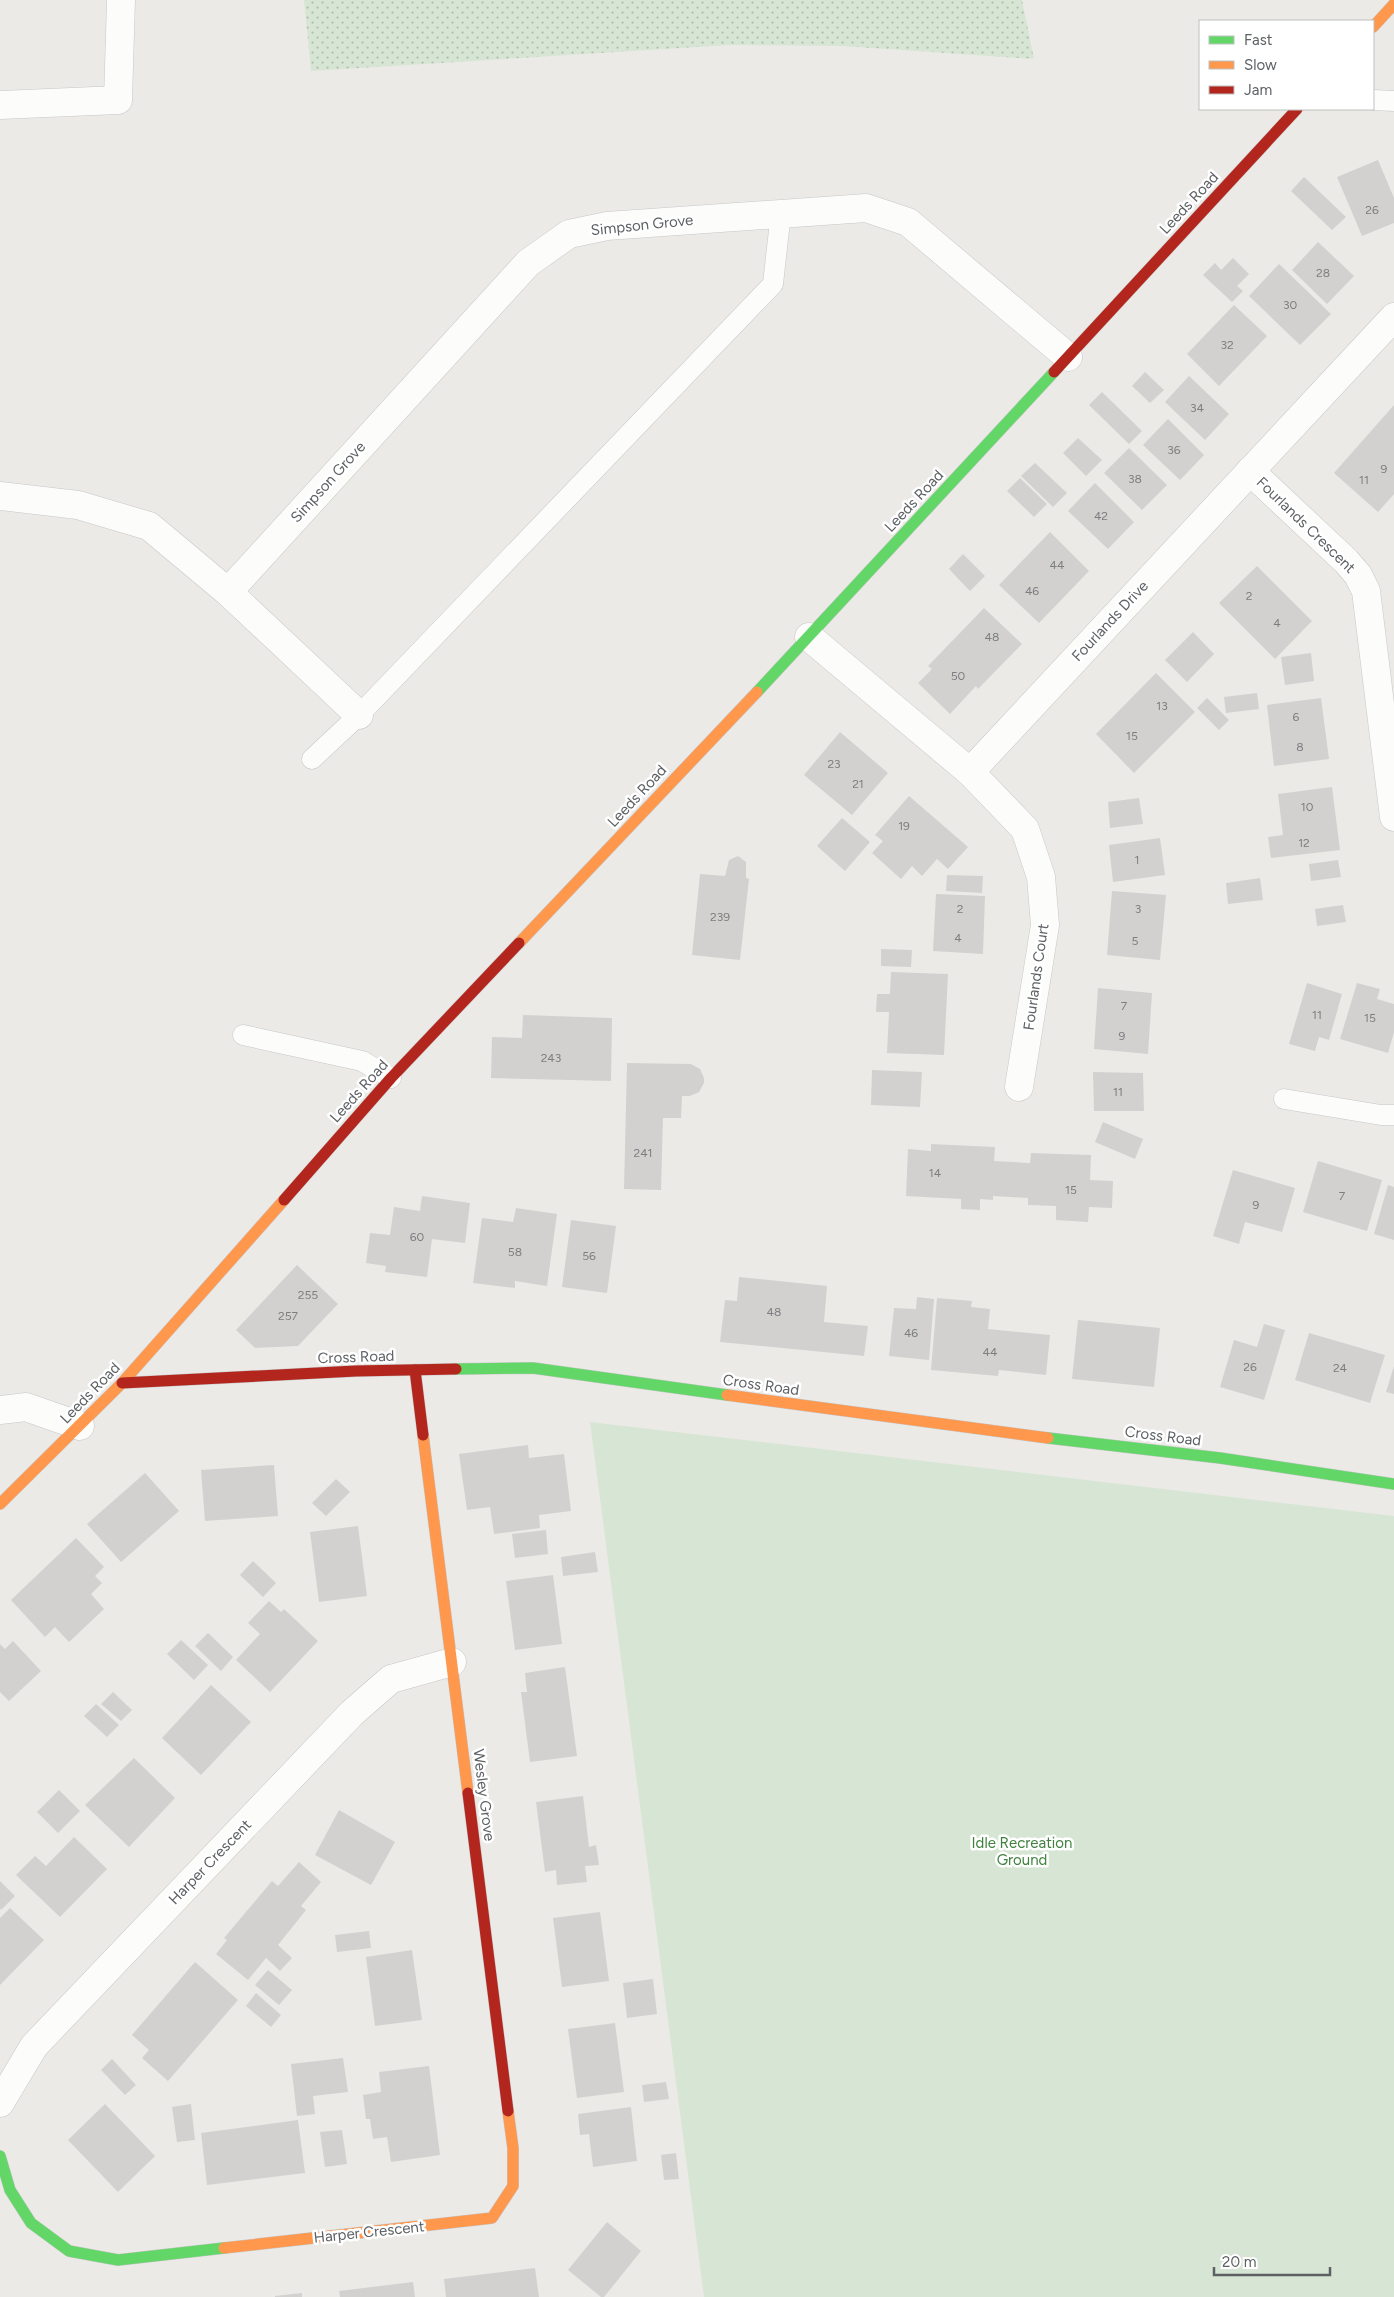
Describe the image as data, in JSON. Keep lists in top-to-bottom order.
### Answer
{
  "streets": {
    "street": [
      "Leeds Road",
      "Simpson Grove",
      "Fourlands Crescent",
      "Fourlands Drive",
      "Fourlands Court",
      "Cross Road",
      "Wesley Grove",
      "Harper Crescent"
    ]
  },
  "crossings": [
    ["Leeds Road", "Simpson Grove"],
    ["Leeds Road", "Cross Road"],
    ["Fourlands Crescent", "Fourlands Drive"],
    ["Fourlands Drive", "Fourlands Court"],
    ["Cross Road", "Wesley Grove"],
    ["Wesley Grove", "Harper Crescent"]
  ],
  "parks": ["Idle Recreation Ground"],
  "house_numbers": [
    "26",
    "28",
    "30",
    "32",
    "34",
    "36",
    "9",
    "38",
    "11",
    "42",
    "44",
    "46",
    "2",
    "4",
    "48",
    "50",
    "13",
    "6",
    "15",
    "8",
    "23",
    "21",
    "10",
    "19",
    "12",
    "1",
    "2",
    "3",
    "239",
    "4",
    "5",
    "7",
    "11",
    "15",
    "9",
    "243",
    "11",
    "241",
    "14",
    "15",
    "7",
    "9",
    "60",
    "58",
    "56",
    "255",
    "48",
    "257",
    "46",
    "44",
    "26",
    "24"
  ],
  "legend": ["Fast", "Slow", "Jam"],
  "scale_bar": "20 m"
}
